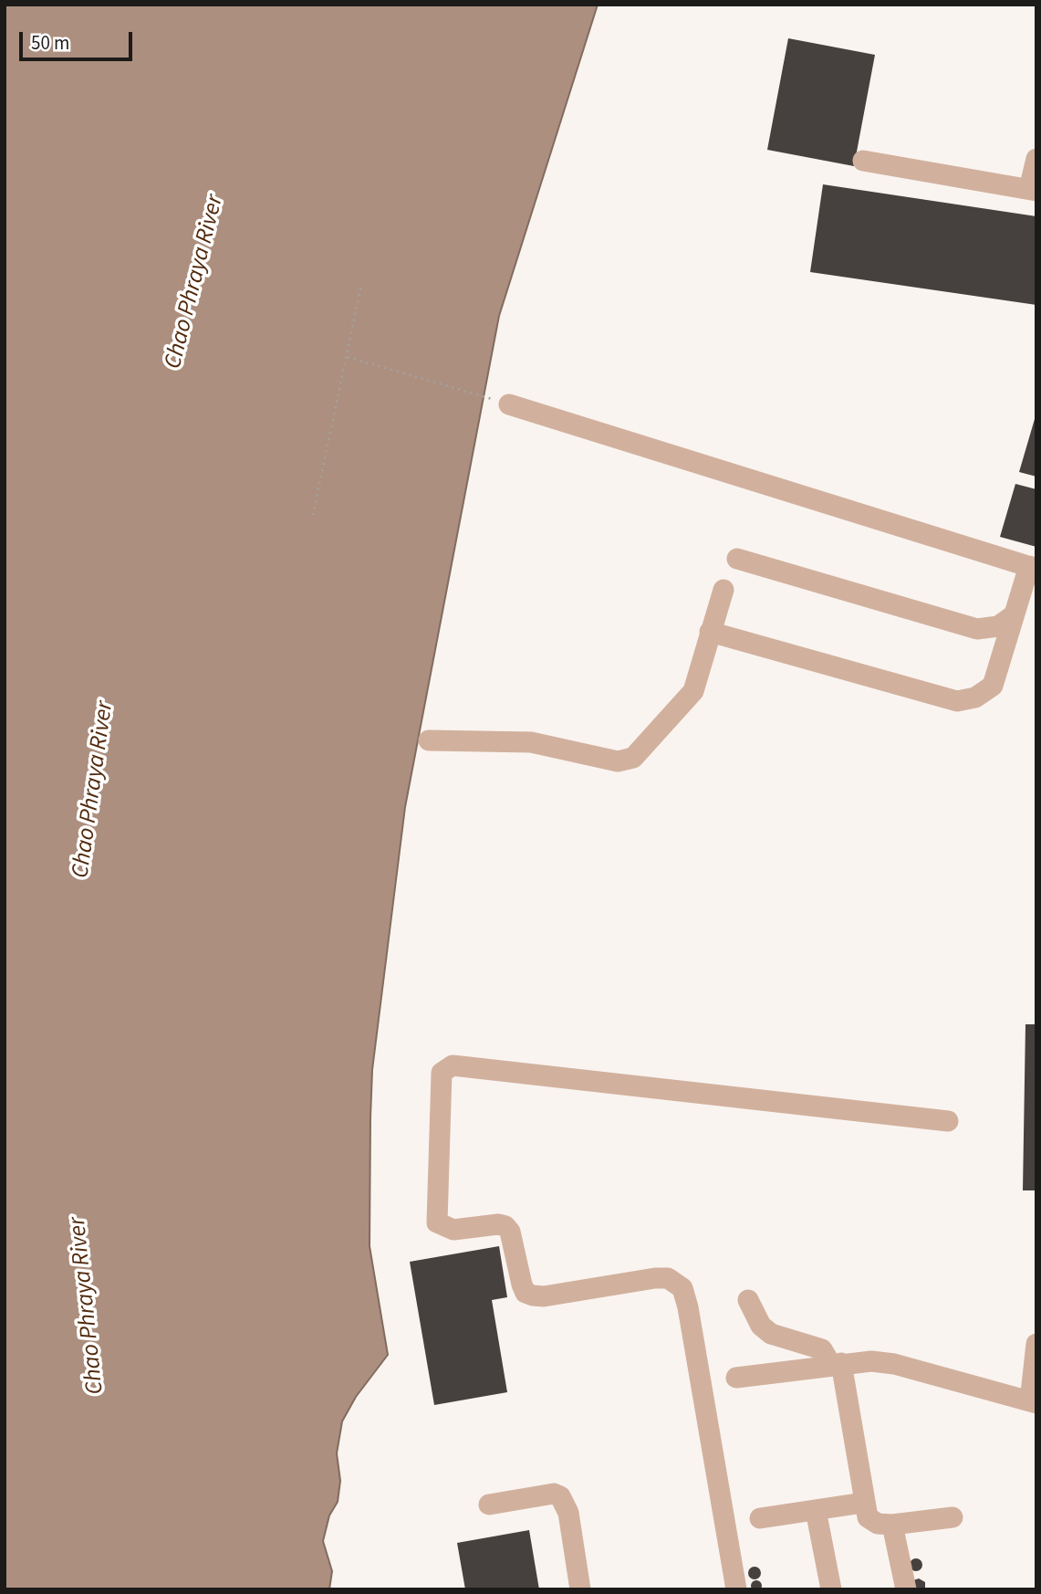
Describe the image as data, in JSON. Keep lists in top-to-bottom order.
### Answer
{
  "water": ["Chao Phraya River"],
  "scale_bar": "50 m"
}
